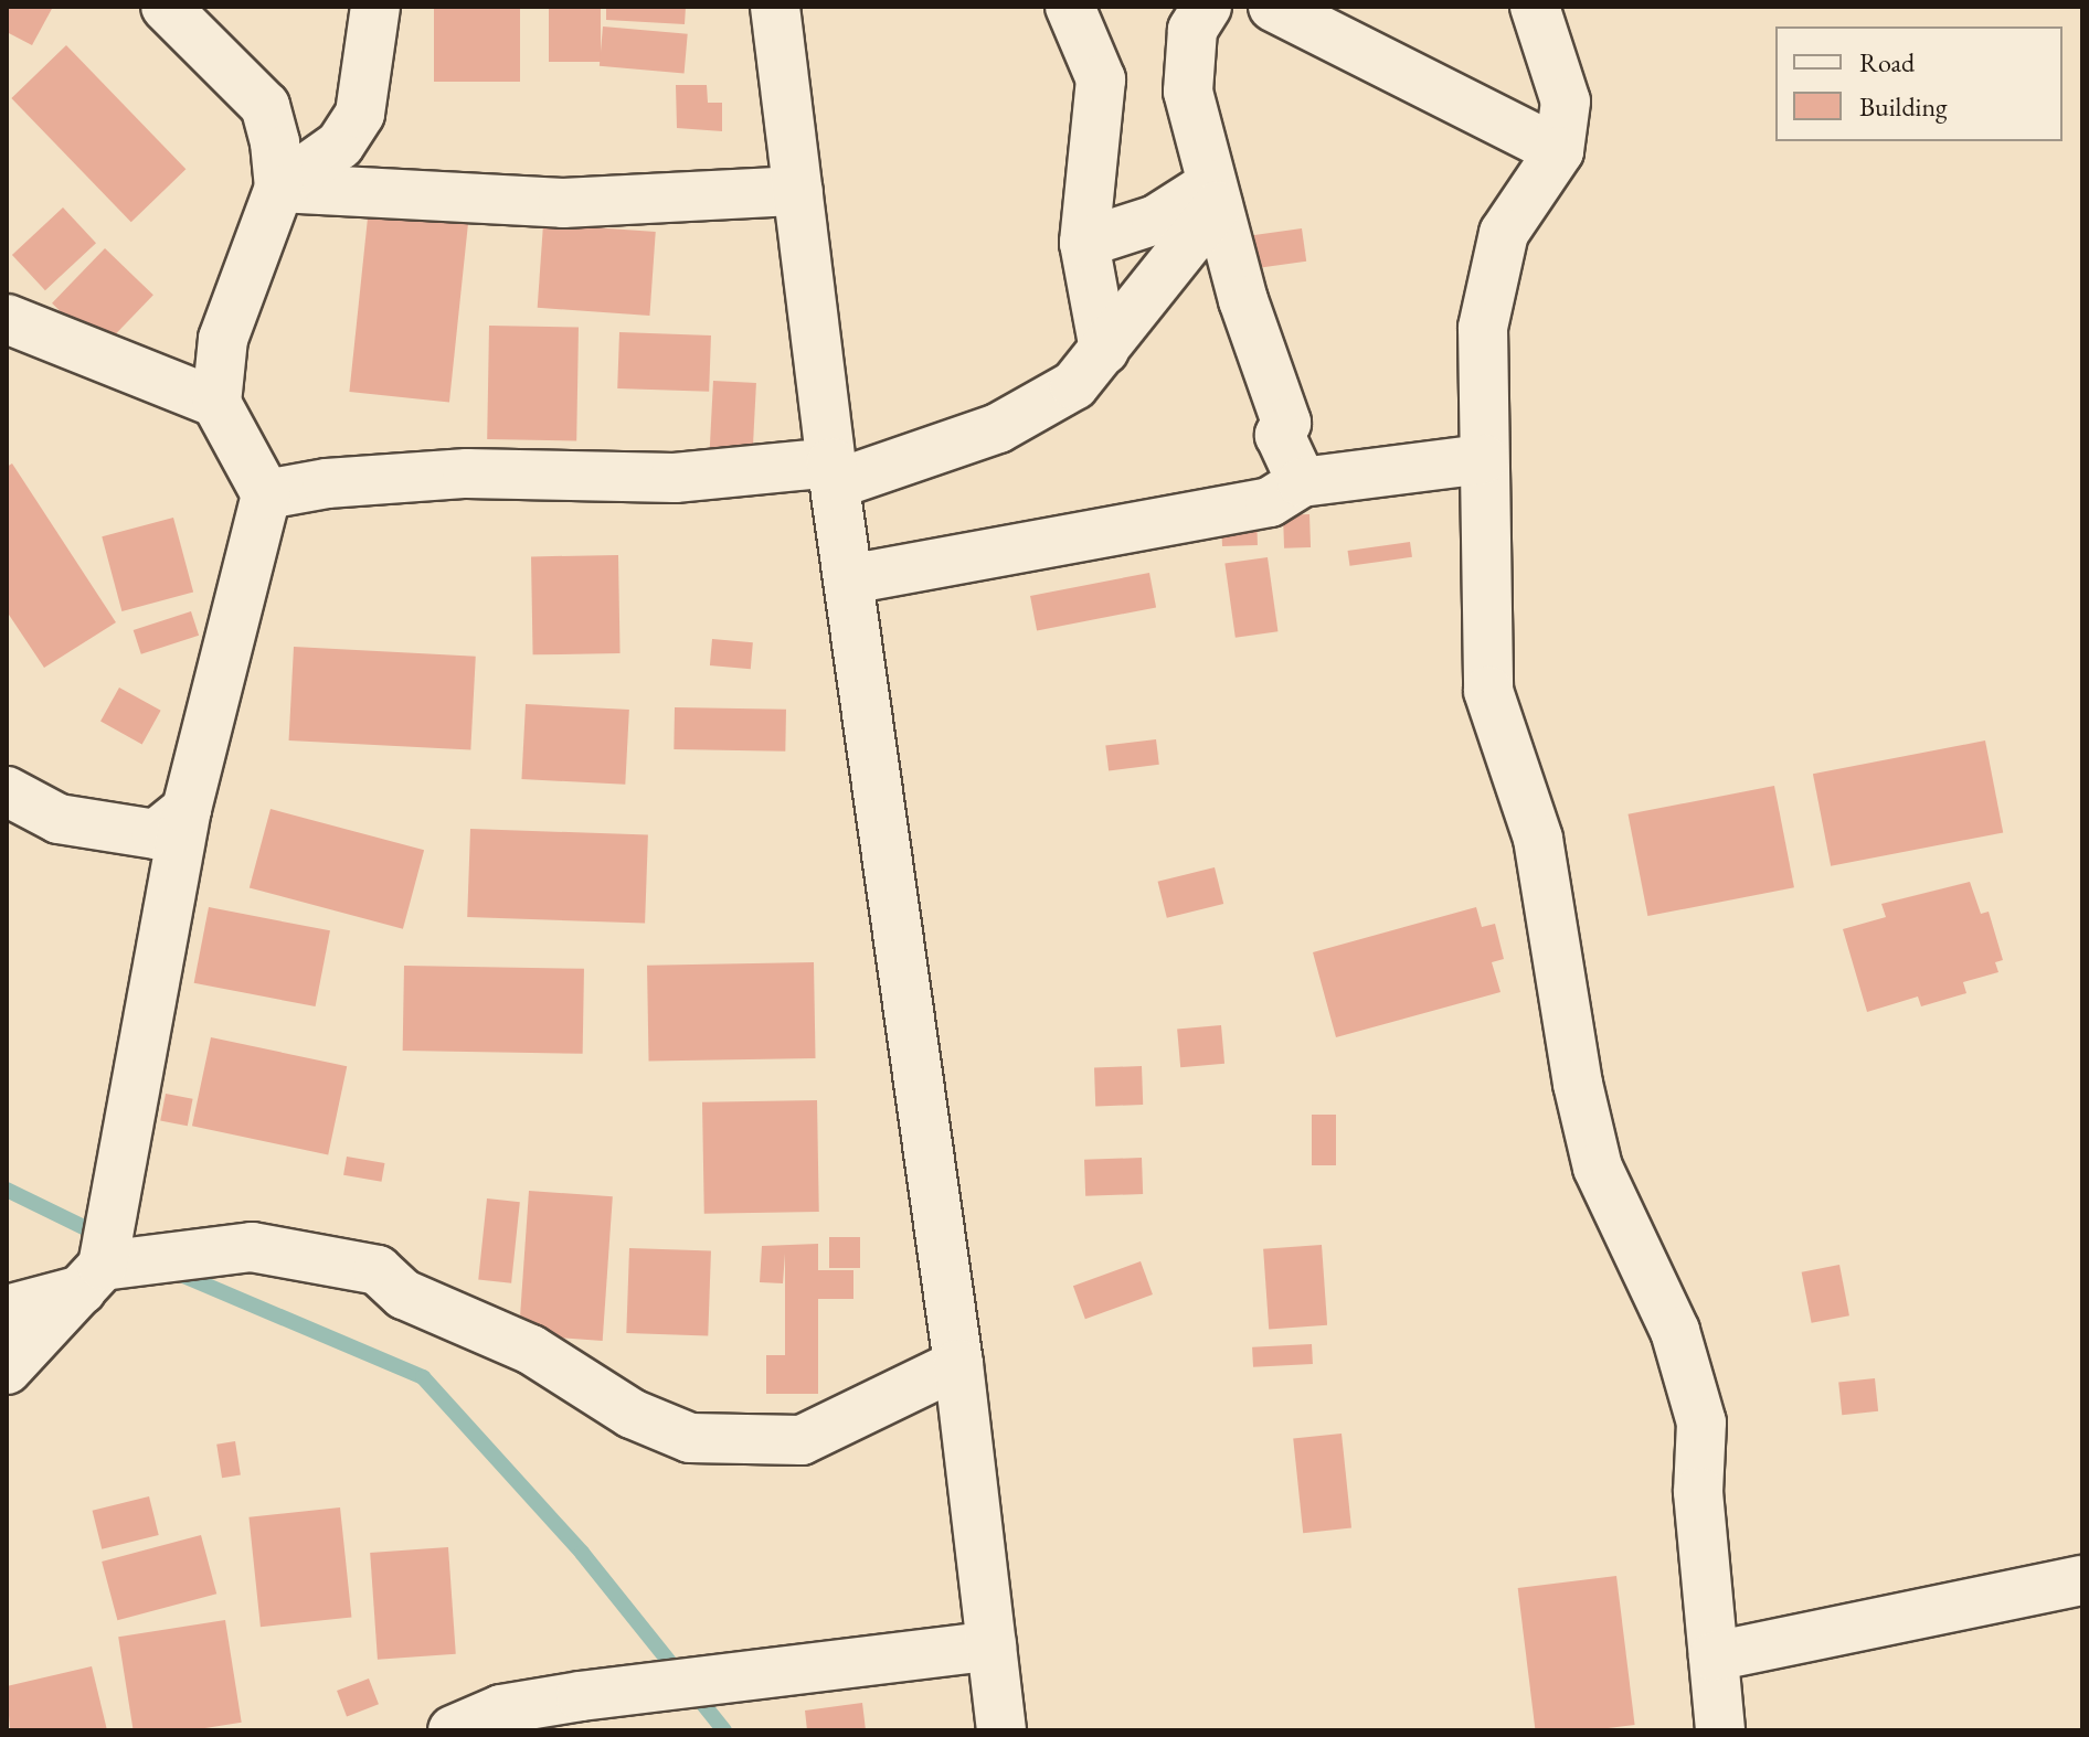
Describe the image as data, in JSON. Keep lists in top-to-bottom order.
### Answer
{
  "legend": ["Road", "Building"]
}
